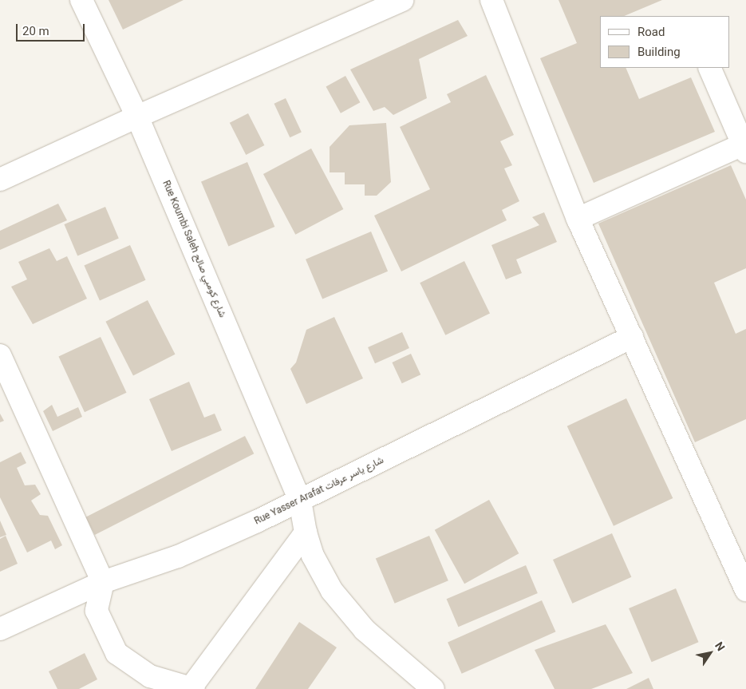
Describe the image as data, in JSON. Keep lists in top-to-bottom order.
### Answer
{
  "streets": {
    "street": ["Rue Koumbi Saleh شارع كومبي صالح", "Rue Yasser Arafat شارع ياسر عرفات"]
  },
  "crossings": [
    ["Rue Koumbi Saleh شارع كومبي صالح", "Rue Yasser Arafat شارع ياسر عرفات"]
  ],
  "legend": ["Road", "Building"],
  "scale_bar": "20 m",
  "north": "top right"
}
